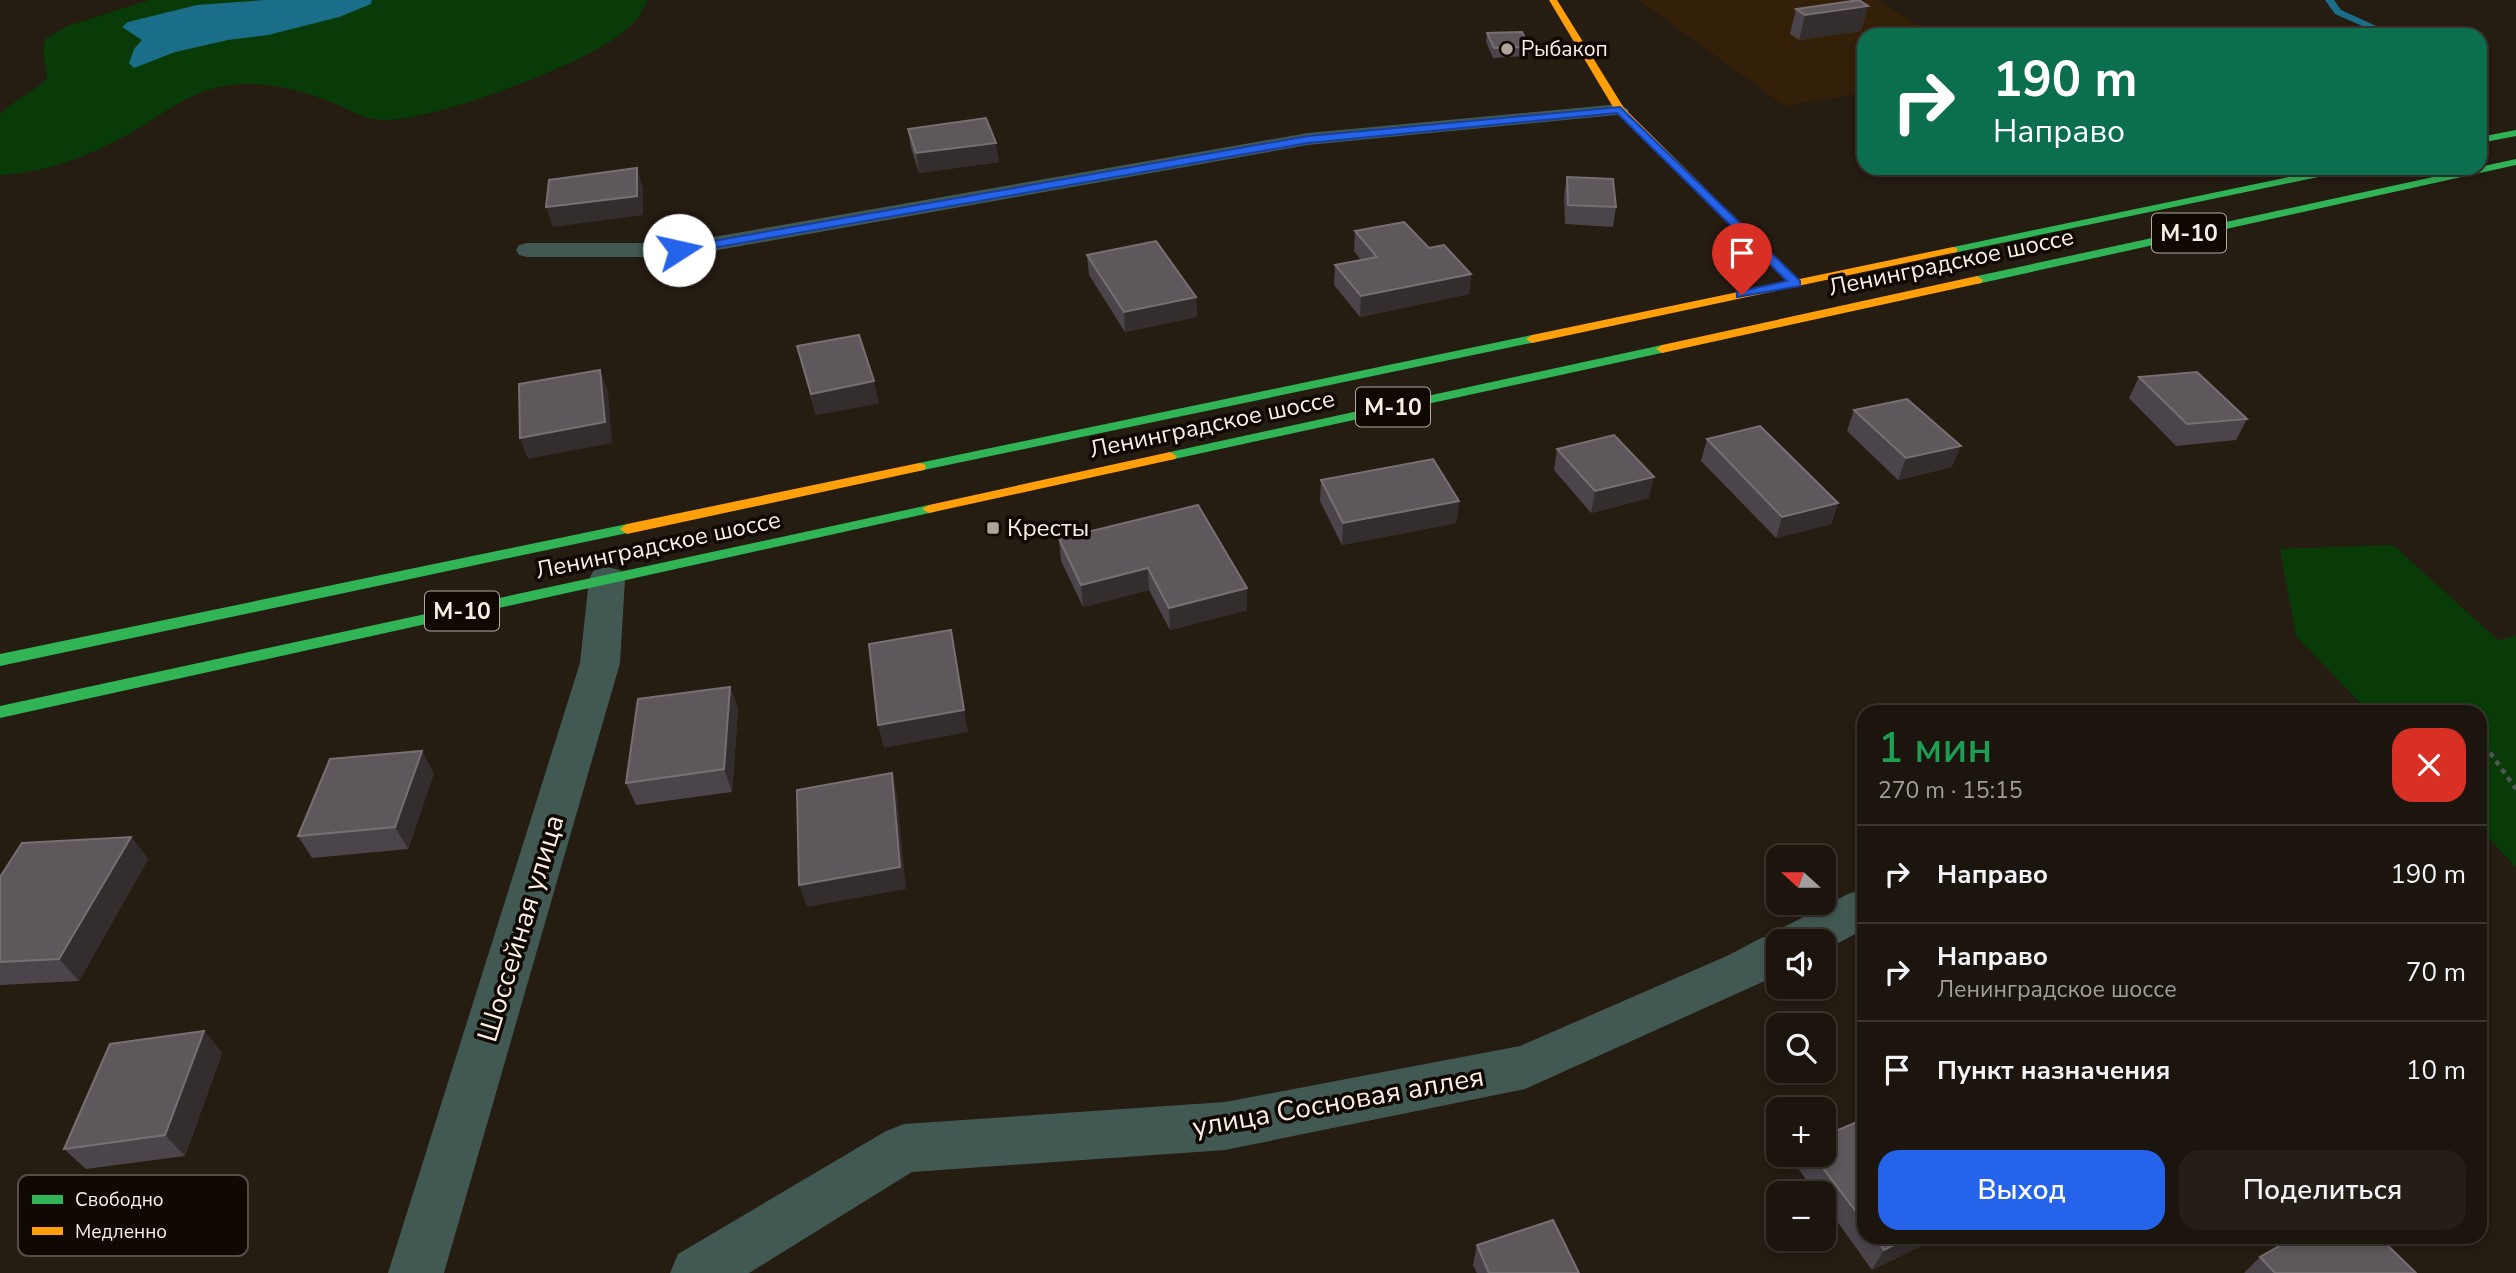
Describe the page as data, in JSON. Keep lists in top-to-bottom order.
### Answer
{
  "streets": {
    "main road": ["М-10", "Ленинградское шоссе"],
    "street": ["Шоссейная улица", "улица Сосновая аллея"]
  },
  "crossings": [
    ["Ленинградское шоссе", "Шоссейная улица"]
  ],
  "places": {
    "other": ["Рыбакоп"],
    "transit": ["Кресты"]
  },
  "legend": ["Свободно", "Медленно"],
  "north": "left",
  "page": {
    "turn": ["190 m", "Направо"],
    "heading": ["1 мин", "270 m · 15:15"],
    "list": [
      {
        "name": "Направо",
        "value": "190 m"
      },
      {
        "name": "Направо",
        "note": "Ленинградское шоссе",
        "value": "70 m"
      },
      {
        "name": "Пункт назначения",
        "value": "10 m"
      }
    ],
    "map_buttons": ["+", "−"],
    "buttons": ["Выход", "Поделиться"]
  }
}
